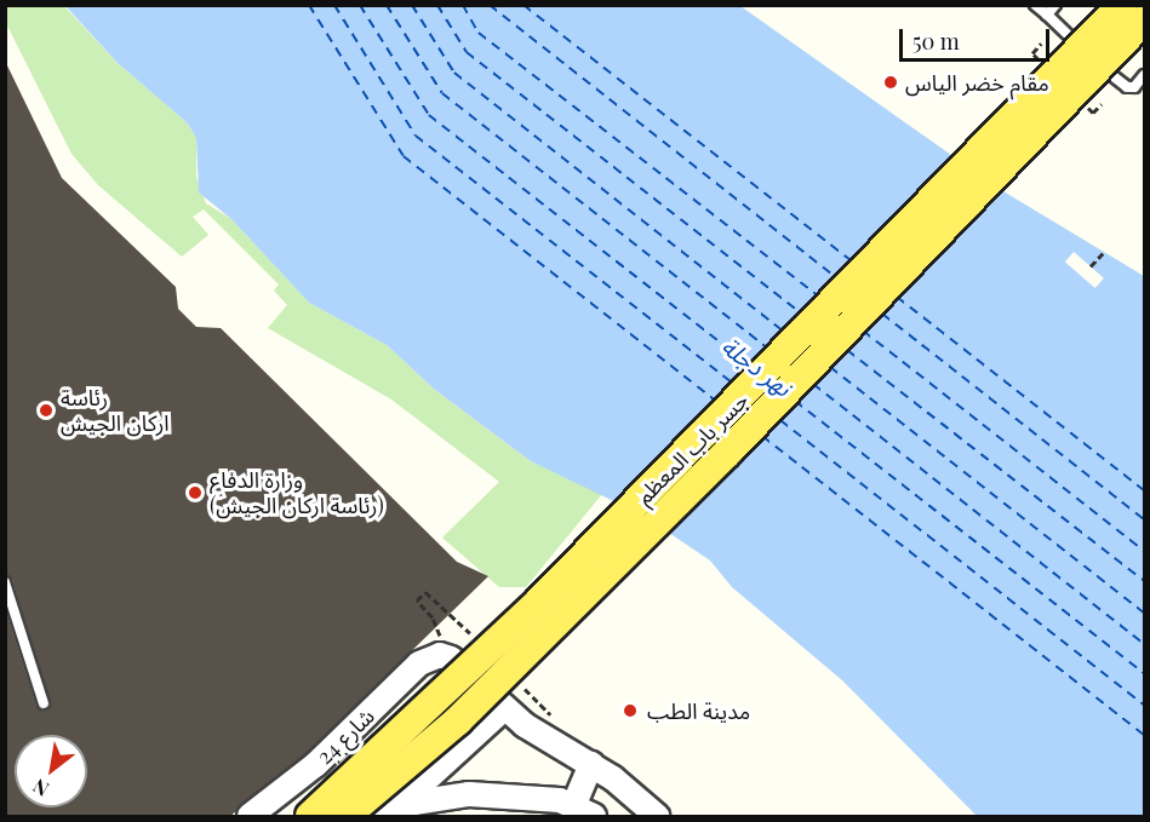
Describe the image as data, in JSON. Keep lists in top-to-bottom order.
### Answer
{
  "streets": {
    "main road": ["جسر باب المعظم"],
    "street": ["شارع 24"]
  },
  "water": ["نهر دجلة"],
  "places": [
    "مقام خضر الياس",
    "رئاسة اركان الجيش",
    "وزارة الدفاع (رئاسة اركان الجيش)",
    "مدينة الطب"
  ],
  "scale_bar": "50 m",
  "north": "bottom left"
}
